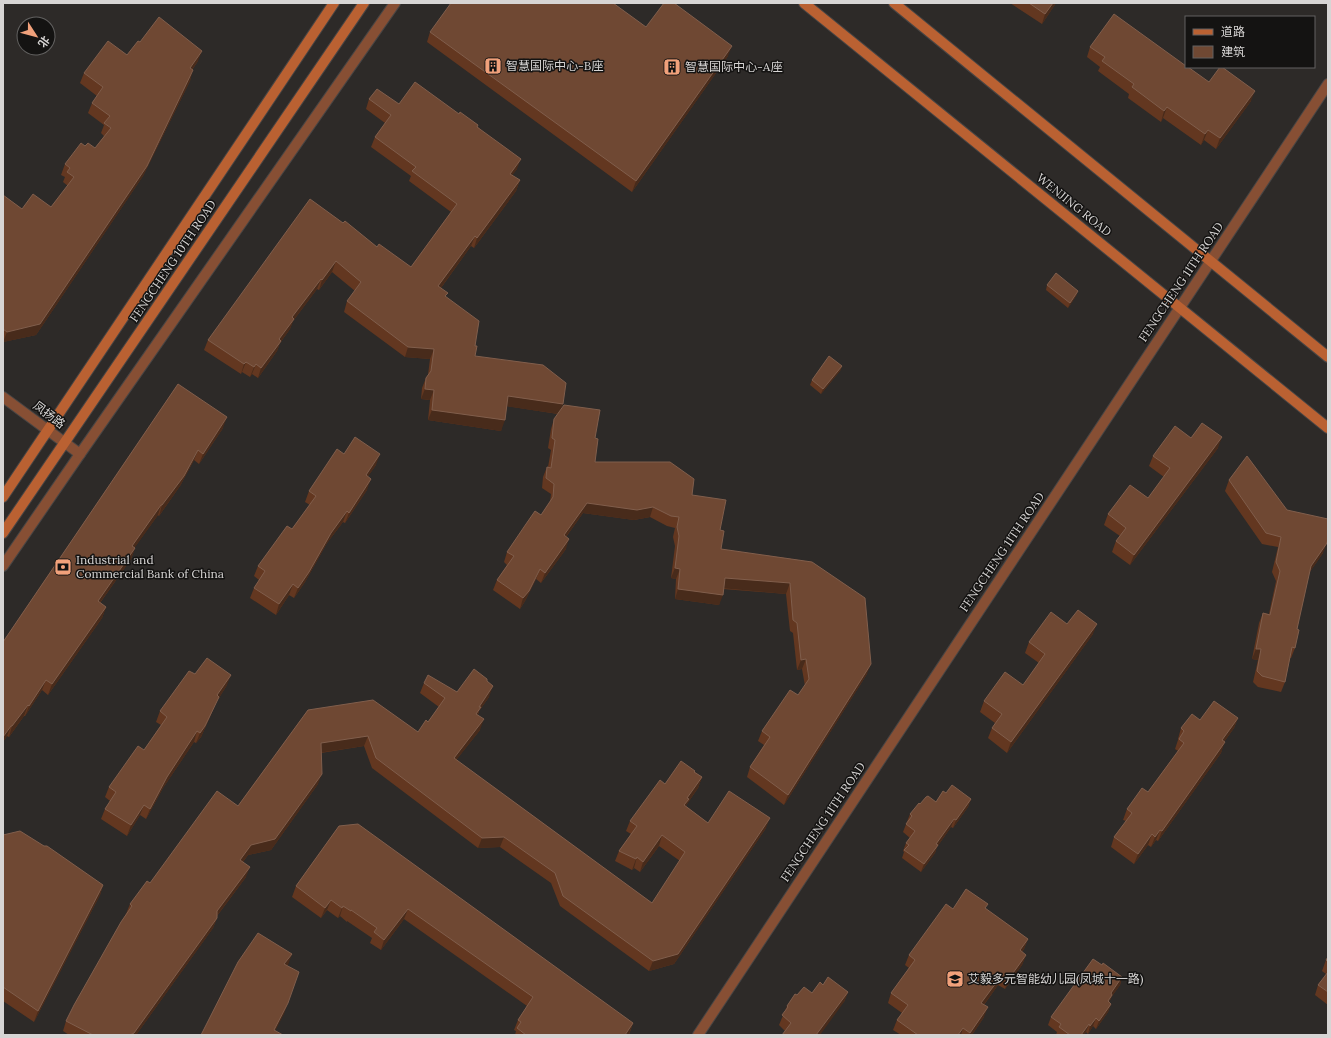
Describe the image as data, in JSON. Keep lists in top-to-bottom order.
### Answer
{
  "streets": {
    "main road": ["WENJING ROAD", "FENGCHENG 10TH ROAD"],
    "street": ["FENGCHENG 11TH ROAD", "凤扬路"]
  },
  "crossings": [
    ["WENJING ROAD", "FENGCHENG 11TH ROAD"],
    ["FENGCHENG 10TH ROAD", "凤扬路"]
  ],
  "places": {
    "building": ["智慧国际中心-B座", "智慧国际中心-A座"],
    "bank": ["Industrial and Commercial Bank of China"],
    "school or university": ["艾毅多元智能幼儿园(凤城十一路)"]
  },
  "legend": ["道路", "建筑"],
  "north": "bottom right"
}
